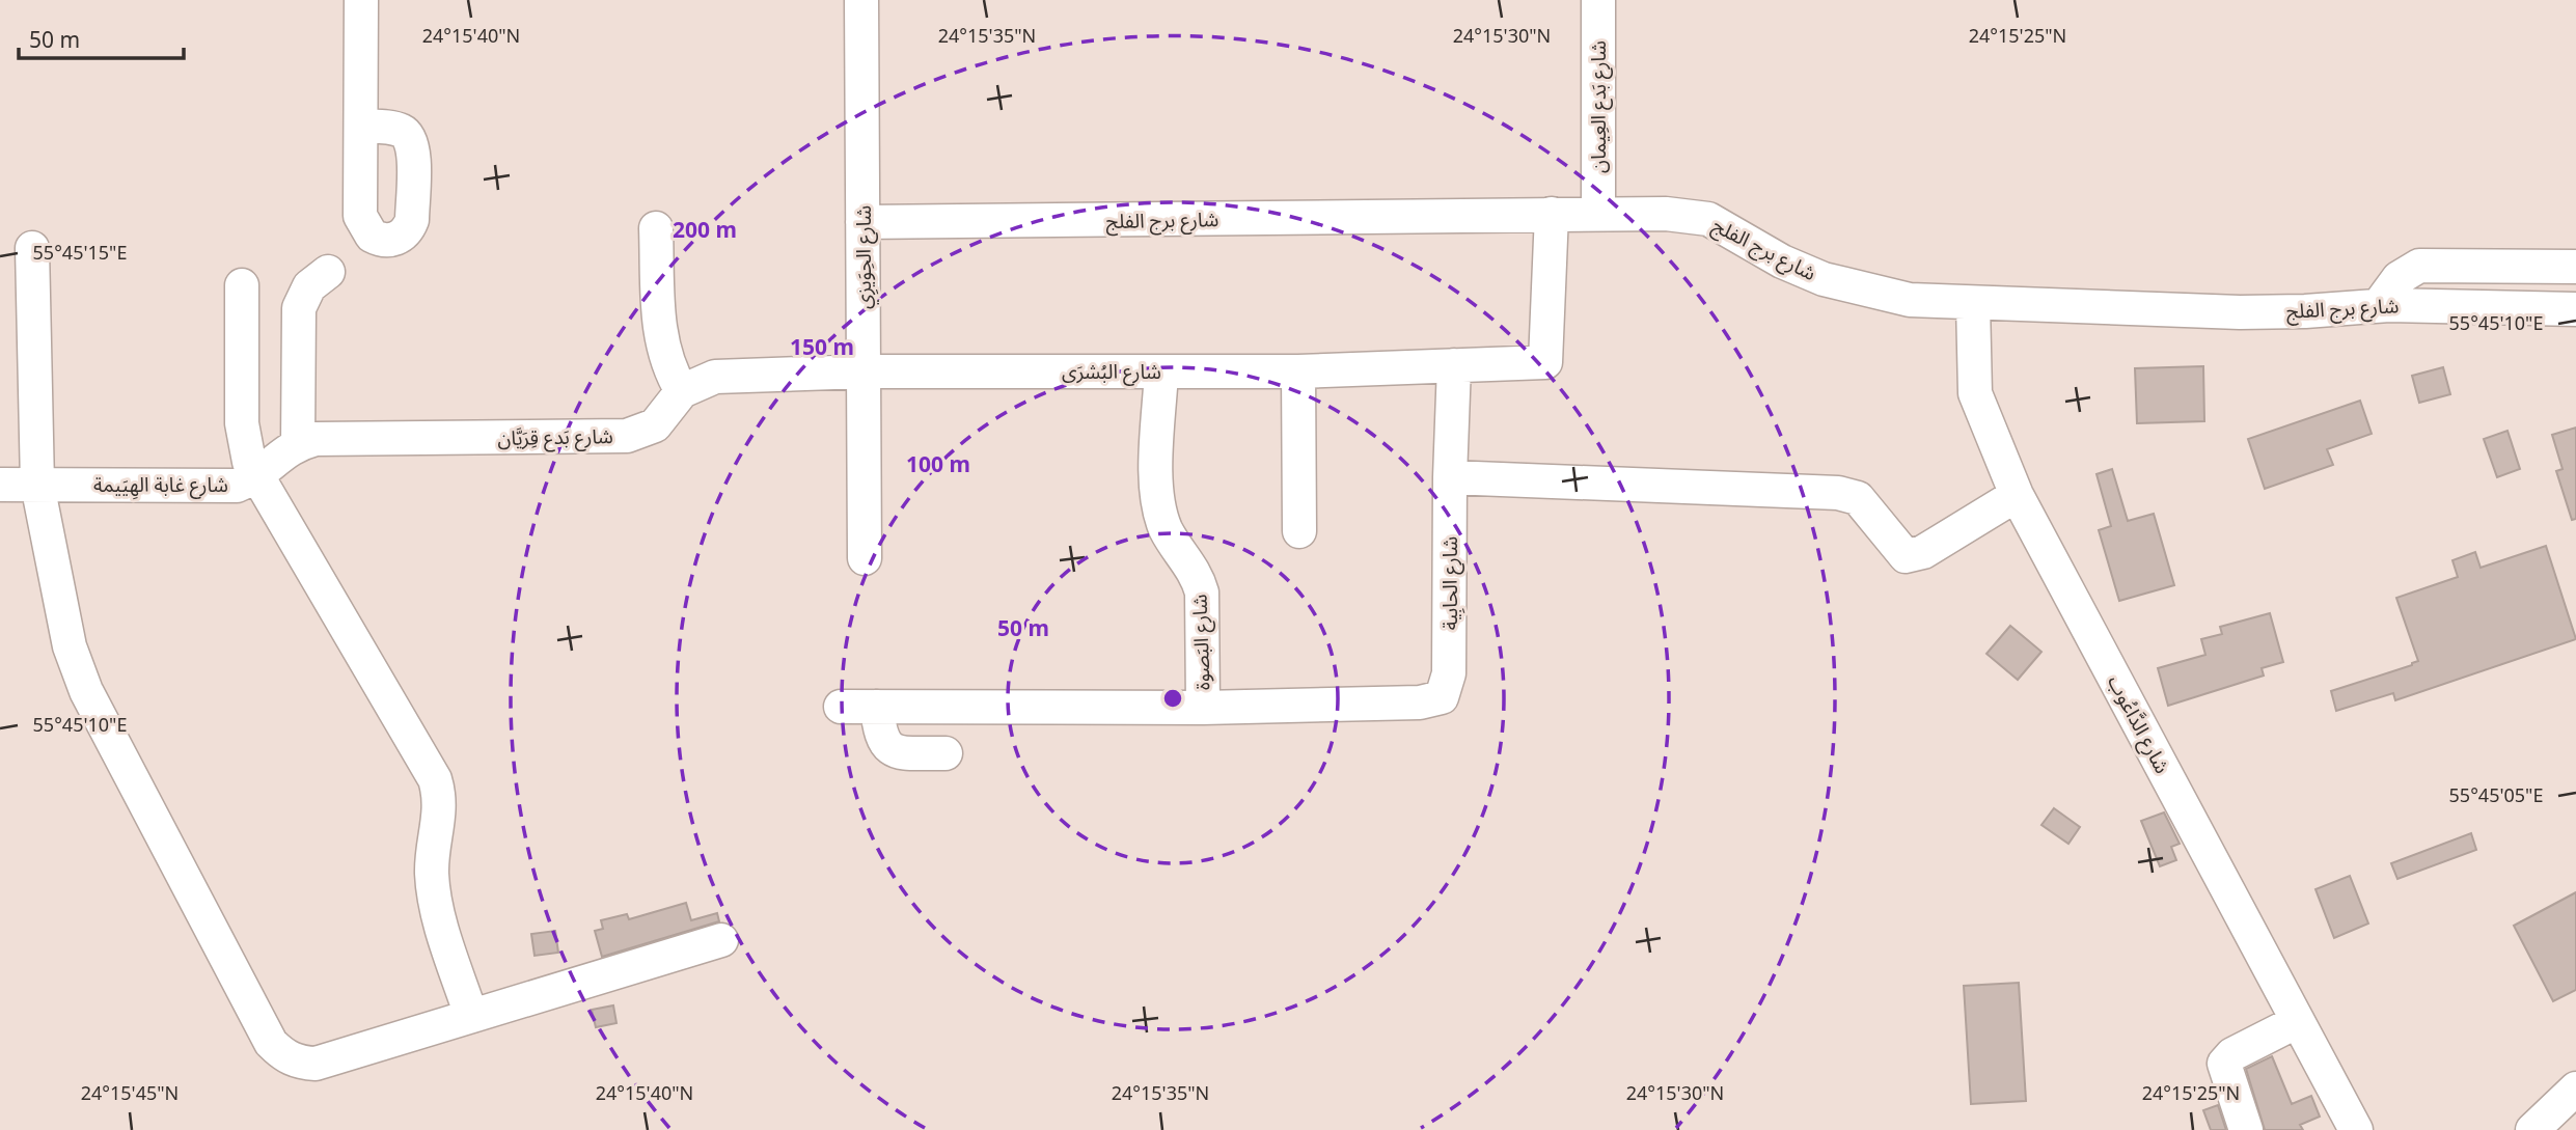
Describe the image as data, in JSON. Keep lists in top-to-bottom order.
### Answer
{
  "streets": {
    "street": [
      "شارع بَدع العِيمان",
      "شارع برج الفلج",
      "شارع الحِوَيزِي",
      "شارع البُشرَى",
      "شارع بَدع قِرَيَّان",
      "شارع غابة الهِيَيمة",
      "شارع الحابِية",
      "شارع البَصوة",
      "شارع الدَّاعُوب"
    ]
  },
  "crossings": [
    ["شارع بَدع العِيمان", "شارع برج الفلج"],
    ["شارع برج الفلج", "شارع الحِوَيزِي"],
    ["شارع برج الفلج", "شارع البُشرَى"],
    ["شارع برج الفلج", "شارع الدَّاعُوب"],
    ["شارع الحِوَيزِي", "شارع البُشرَى"],
    ["شارع البُشرَى", "شارع بَدع قِرَيَّان"],
    ["شارع البُشرَى", "شارع البَصوة"],
    ["شارع بَدع قِرَيَّان", "شارع غابة الهِيَيمة"],
    ["شارع الحابِية", "شارع البَصوة"]
  ],
  "scale_bar": "50 m",
  "coordinates": [
    "24°15'40\"N",
    "24°15'35\"N",
    "24°15'30\"N",
    "24°15'25\"N",
    "55°45'15\"E",
    "55°45'10\"E",
    "55°45'05\"E",
    "24°15'45\"N"
  ],
  "rings": [
    "200 m",
    "150 m",
    "100 m",
    "50 m"
  ]
}
